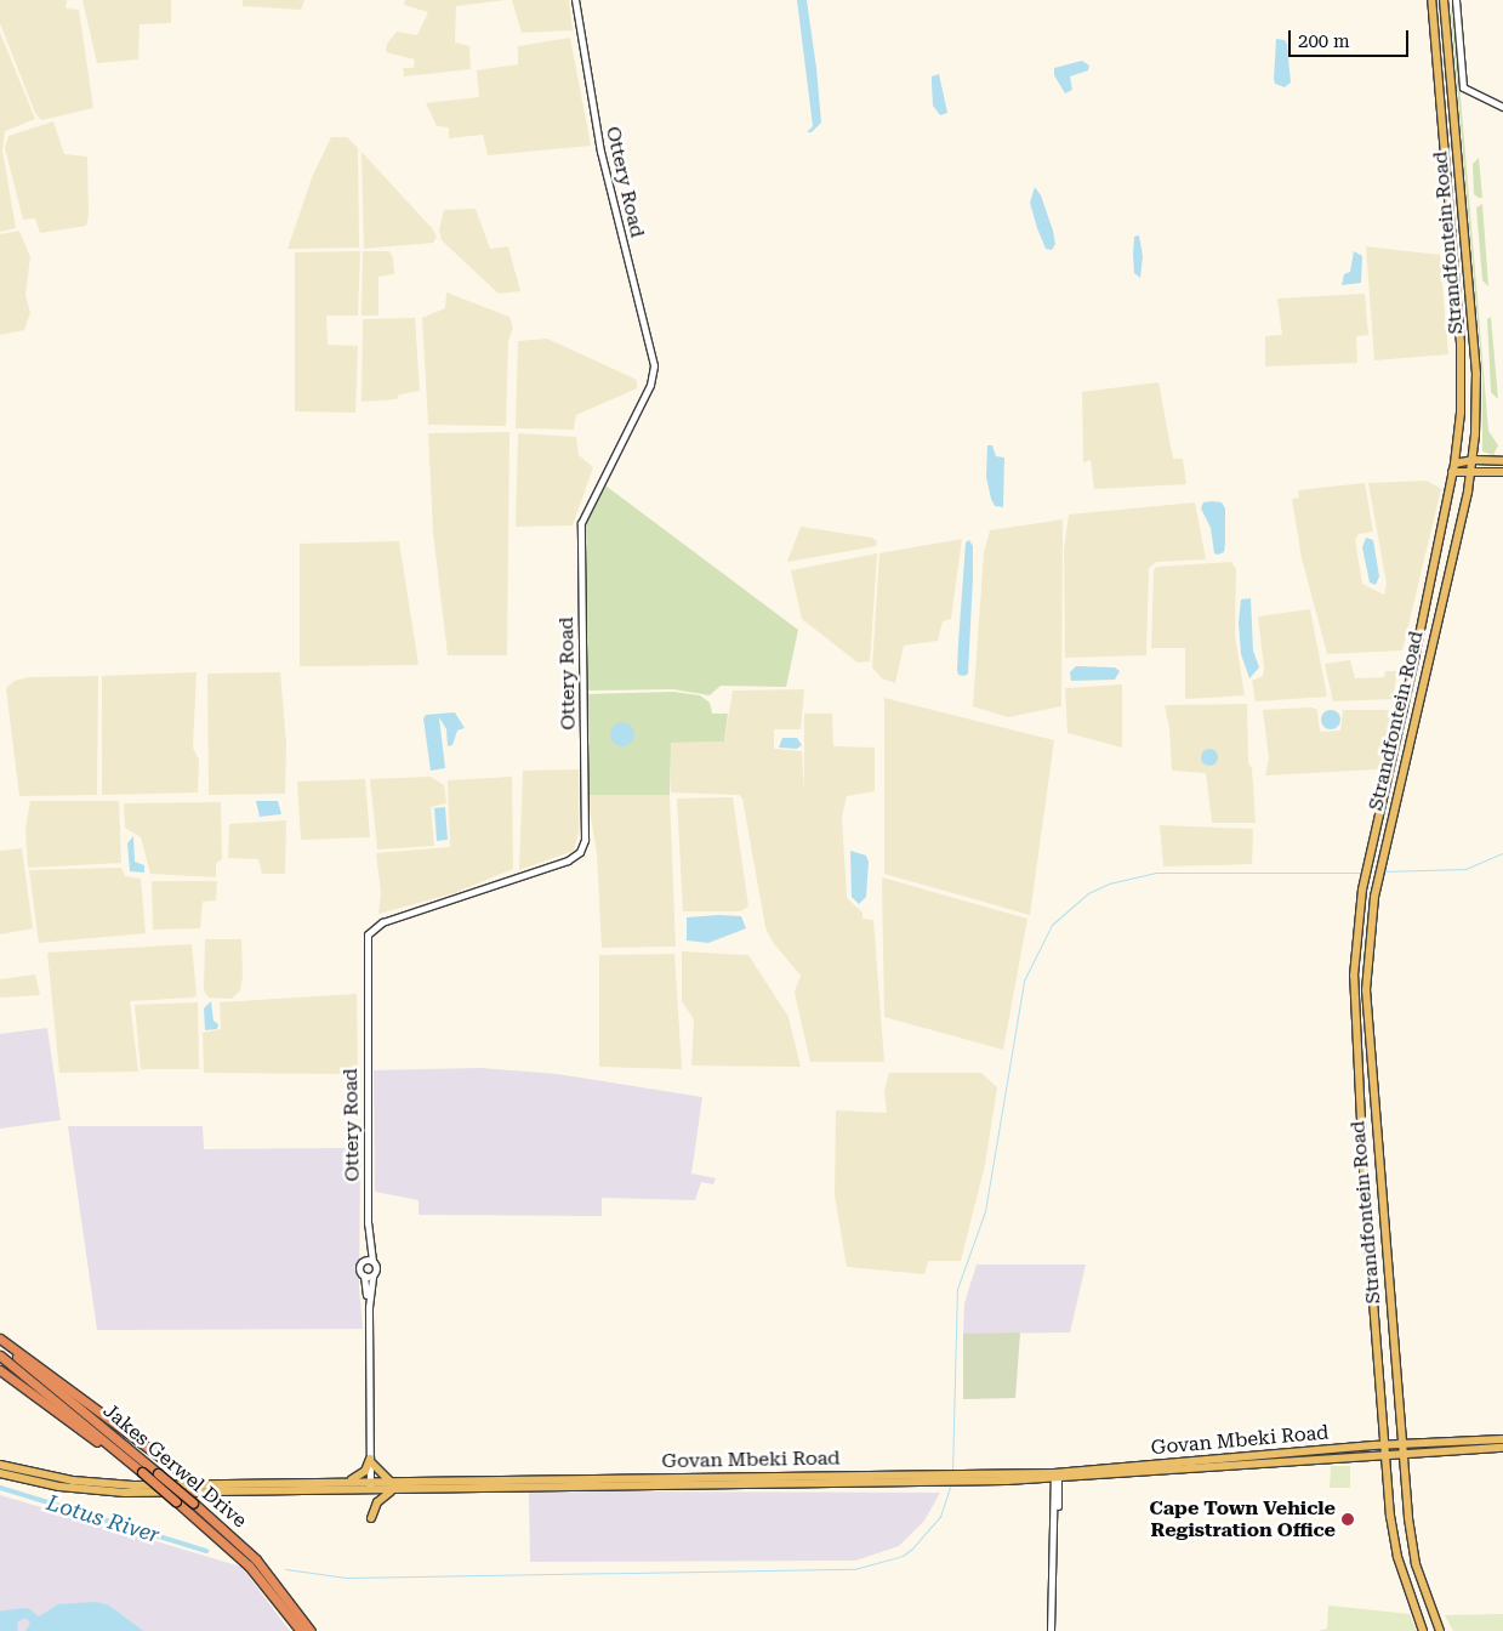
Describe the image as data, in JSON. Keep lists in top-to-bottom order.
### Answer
{
  "streets": {
    "highway": ["Jakes Gerwel Drive"],
    "main road": ["Strandfontein Road", "Govan Mbeki Road"],
    "street": ["Ottery Road"]
  },
  "crossings": [
    ["Strandfontein Road", "Govan Mbeki Road"]
  ],
  "water": ["Lotus River"],
  "places": ["Cape Town Vehicle Registration Office"],
  "scale_bar": "200 m"
}
